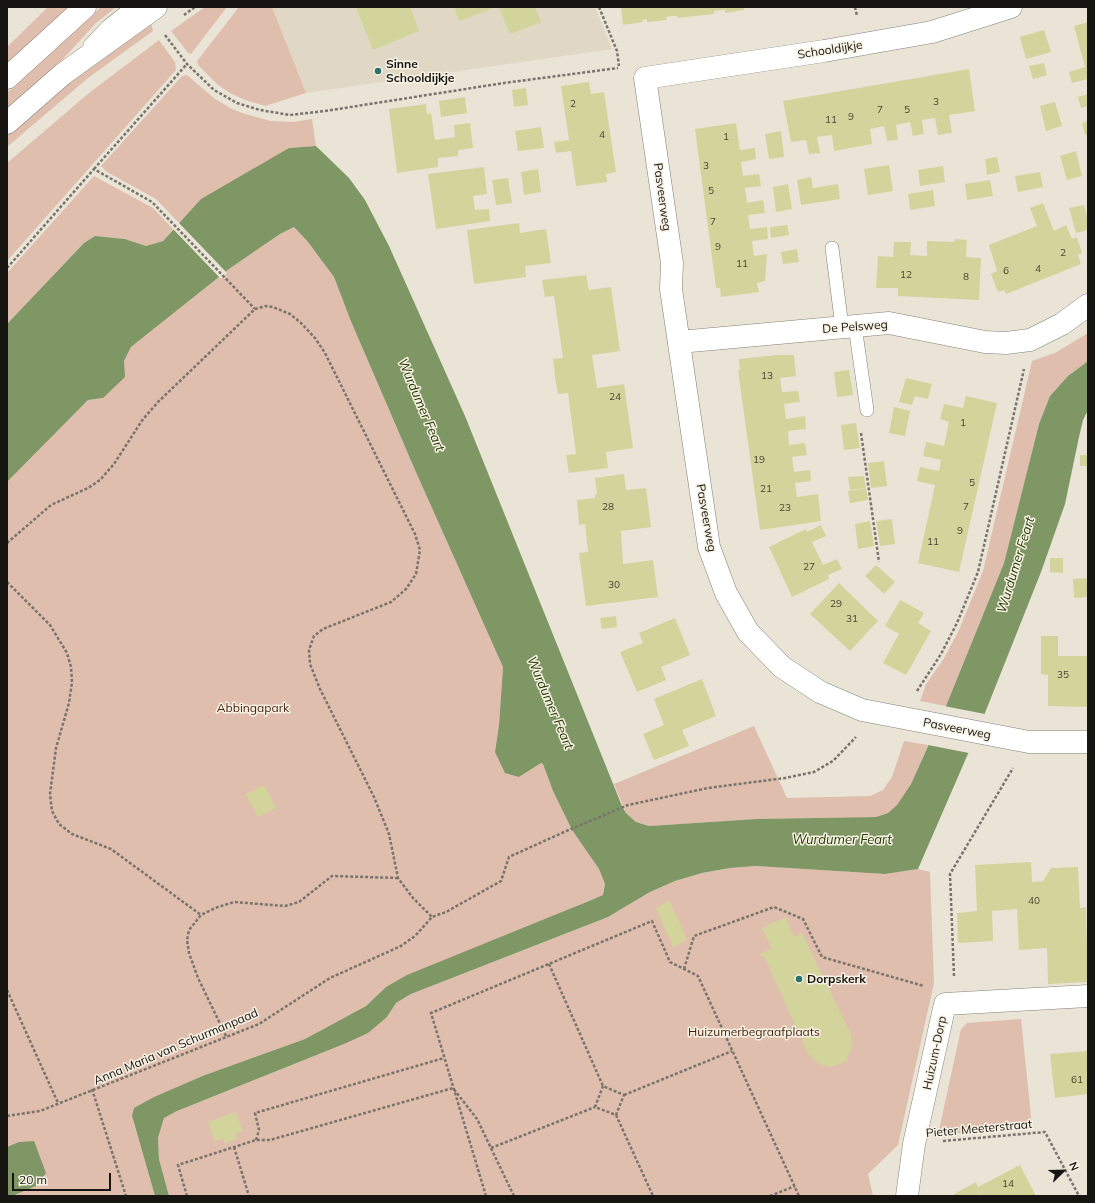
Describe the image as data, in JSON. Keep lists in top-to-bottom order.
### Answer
{
  "streets": {
    "street": [
      "Schooldijkje",
      "Pasveerweg",
      "De Pelsweg",
      "Huizum-Dorp"
    ],
    "path": ["Anna Maria van Schurmanpaad", "Pieter Meeterstraat"]
  },
  "crossings": [
    ["Schooldijkje", "Pasveerweg"],
    ["Pasveerweg", "De Pelsweg"],
    ["Huizum-Dorp", "Pieter Meeterstraat"]
  ],
  "water": ["Wurdumer Feart"],
  "parks": ["Abbingapark", "Huizumerbegraafplaats"],
  "places": ["Sinne Schooldijkje", "Dorpskerk"],
  "house_numbers": [
    "3",
    "2",
    "7",
    "5",
    "9",
    "11",
    "4",
    "1",
    "3",
    "5",
    "7",
    "9",
    "2",
    "11",
    "4",
    "6",
    "12",
    "8",
    "13",
    "24",
    "1",
    "19",
    "5",
    "21",
    "28",
    "7",
    "23",
    "9",
    "11",
    "27",
    "30",
    "29",
    "31",
    "35",
    "40",
    "61",
    "14"
  ],
  "scale_bar": "20 m",
  "north": "top right"
}
